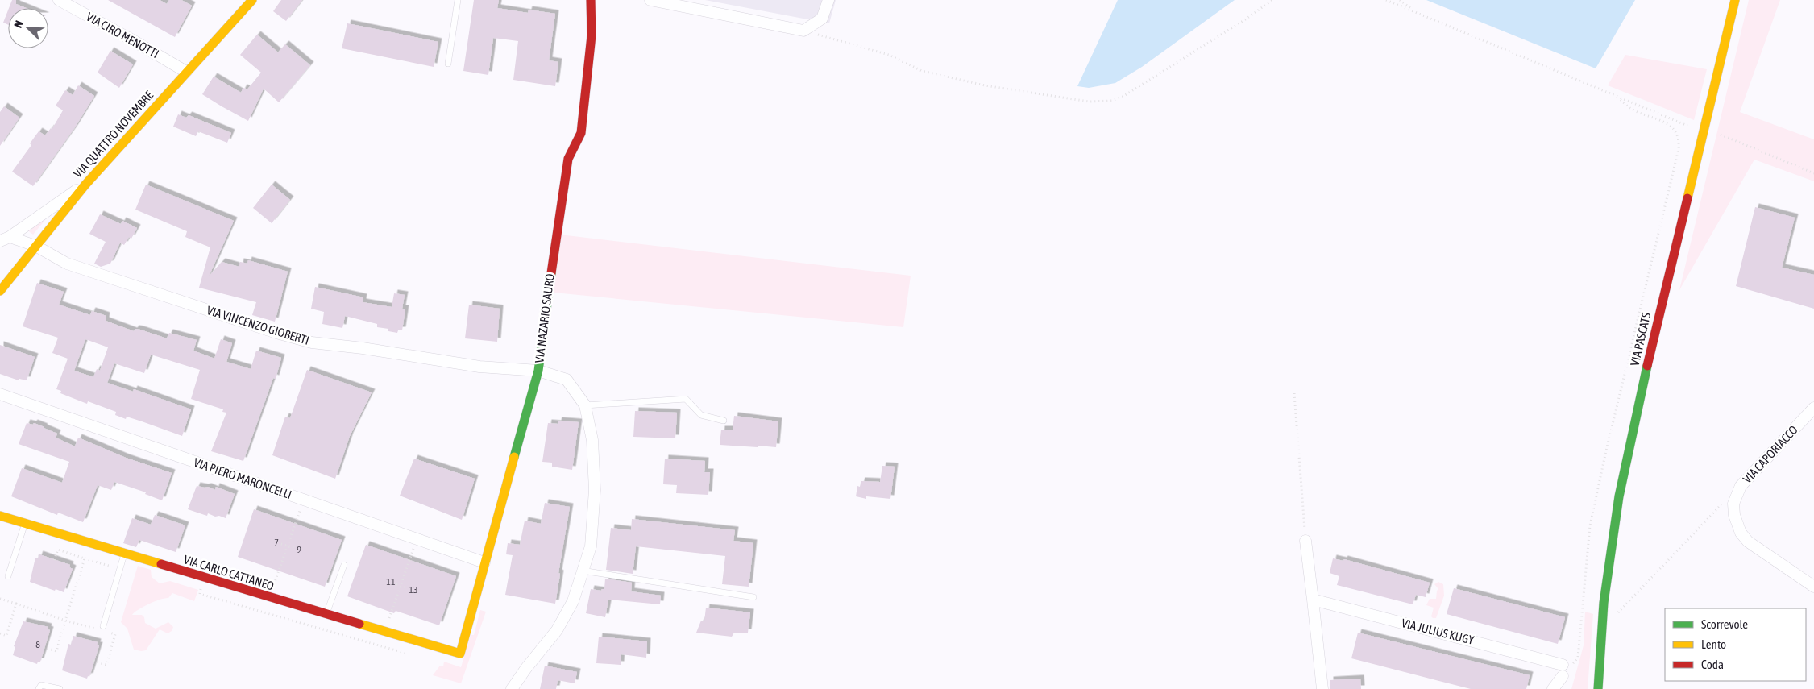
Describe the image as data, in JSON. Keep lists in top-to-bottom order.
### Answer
{
  "streets": {
    "street": [
      "VIA CIRO MENOTTI",
      "VIA QUATTRO NOVEMBRE",
      "VIA NAZARIO SAURO",
      "VIA VINCENZO GIOBERTI",
      "VIA PASCATS",
      "VIA CAPORIACCO",
      "VIA PIERO MARONCELLI",
      "VIA CARLO CATTANEO",
      "VIA JULIUS KUGY"
    ]
  },
  "crossings": [
    ["VIA CIRO MENOTTI", "VIA QUATTRO NOVEMBRE"],
    ["VIA QUATTRO NOVEMBRE", "VIA VINCENZO GIOBERTI"],
    ["VIA NAZARIO SAURO", "VIA VINCENZO GIOBERTI"],
    ["VIA PIERO MARONCELLI", "VIA CARLO CATTANEO"]
  ],
  "house_numbers": [
    "7",
    "9",
    "11",
    "13",
    "8"
  ],
  "legend": ["Scorrevole", "Lento", "Coda"],
  "north": "top left"
}
